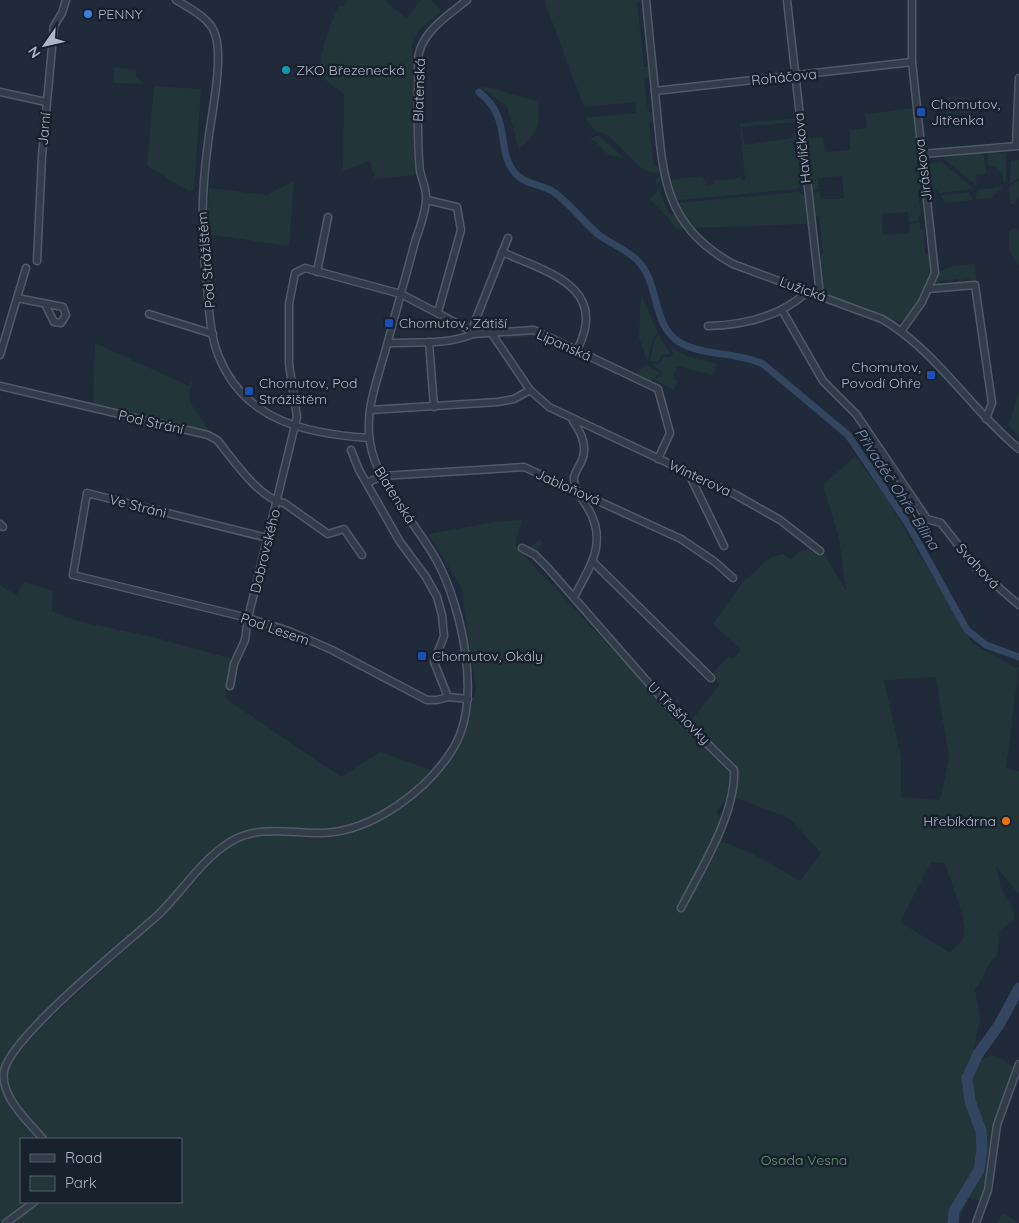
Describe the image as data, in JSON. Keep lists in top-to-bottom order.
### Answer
{
  "streets": {
    "street": [
      "Roháčova",
      "Blatenská",
      "Jarní",
      "Havlíčkova",
      "Jiráskova",
      "Pod Strážištěm",
      "Lužická",
      "Lipanská",
      "Pod Strání",
      "Winterova",
      "Jabloňová",
      "Ve Stráni",
      "Dobrovského",
      "Svahová",
      "Pod Lesem",
      "U Třešňovky"
    ]
  },
  "crossings": [
    ["Roháčova", "Havlíčkova"],
    ["Roháčova", "Jiráskova"],
    ["Roháčova", "Lužická"],
    ["Blatenská", "Pod Strážištěm"],
    ["Blatenská", "Lipanská"],
    ["Blatenská", "Jabloňová"],
    ["Blatenská", "Dobrovského"],
    ["Blatenská", "Pod Lesem"],
    ["Havlíčkova", "Lužická"],
    ["Jiráskova", "Lužická"],
    ["Pod Strážištěm", "Dobrovského"],
    ["Lipanská", "Winterova"],
    ["Pod Strání", "Dobrovského"],
    ["Ve Stráni", "Dobrovského"],
    ["Ve Stráni", "Pod Lesem"],
    ["Dobrovského", "Pod Lesem"]
  ],
  "water": ["Přivaděč Ohře-Bílina"],
  "parks": ["Osada Vesna"],
  "places": {
    "other": ["PENNY", "ZKO Březenecká", "Hřebíkárna"],
    "transit": [
      "Chomutov, Jitřenka",
      "Chomutov, Zátiší",
      "Chomutov, Povodí Ohře",
      "Chomutov, Pod Strážištěm",
      "Chomutov, Okály"
    ]
  },
  "legend": ["Road", "Park"],
  "north": "bottom left"
}
